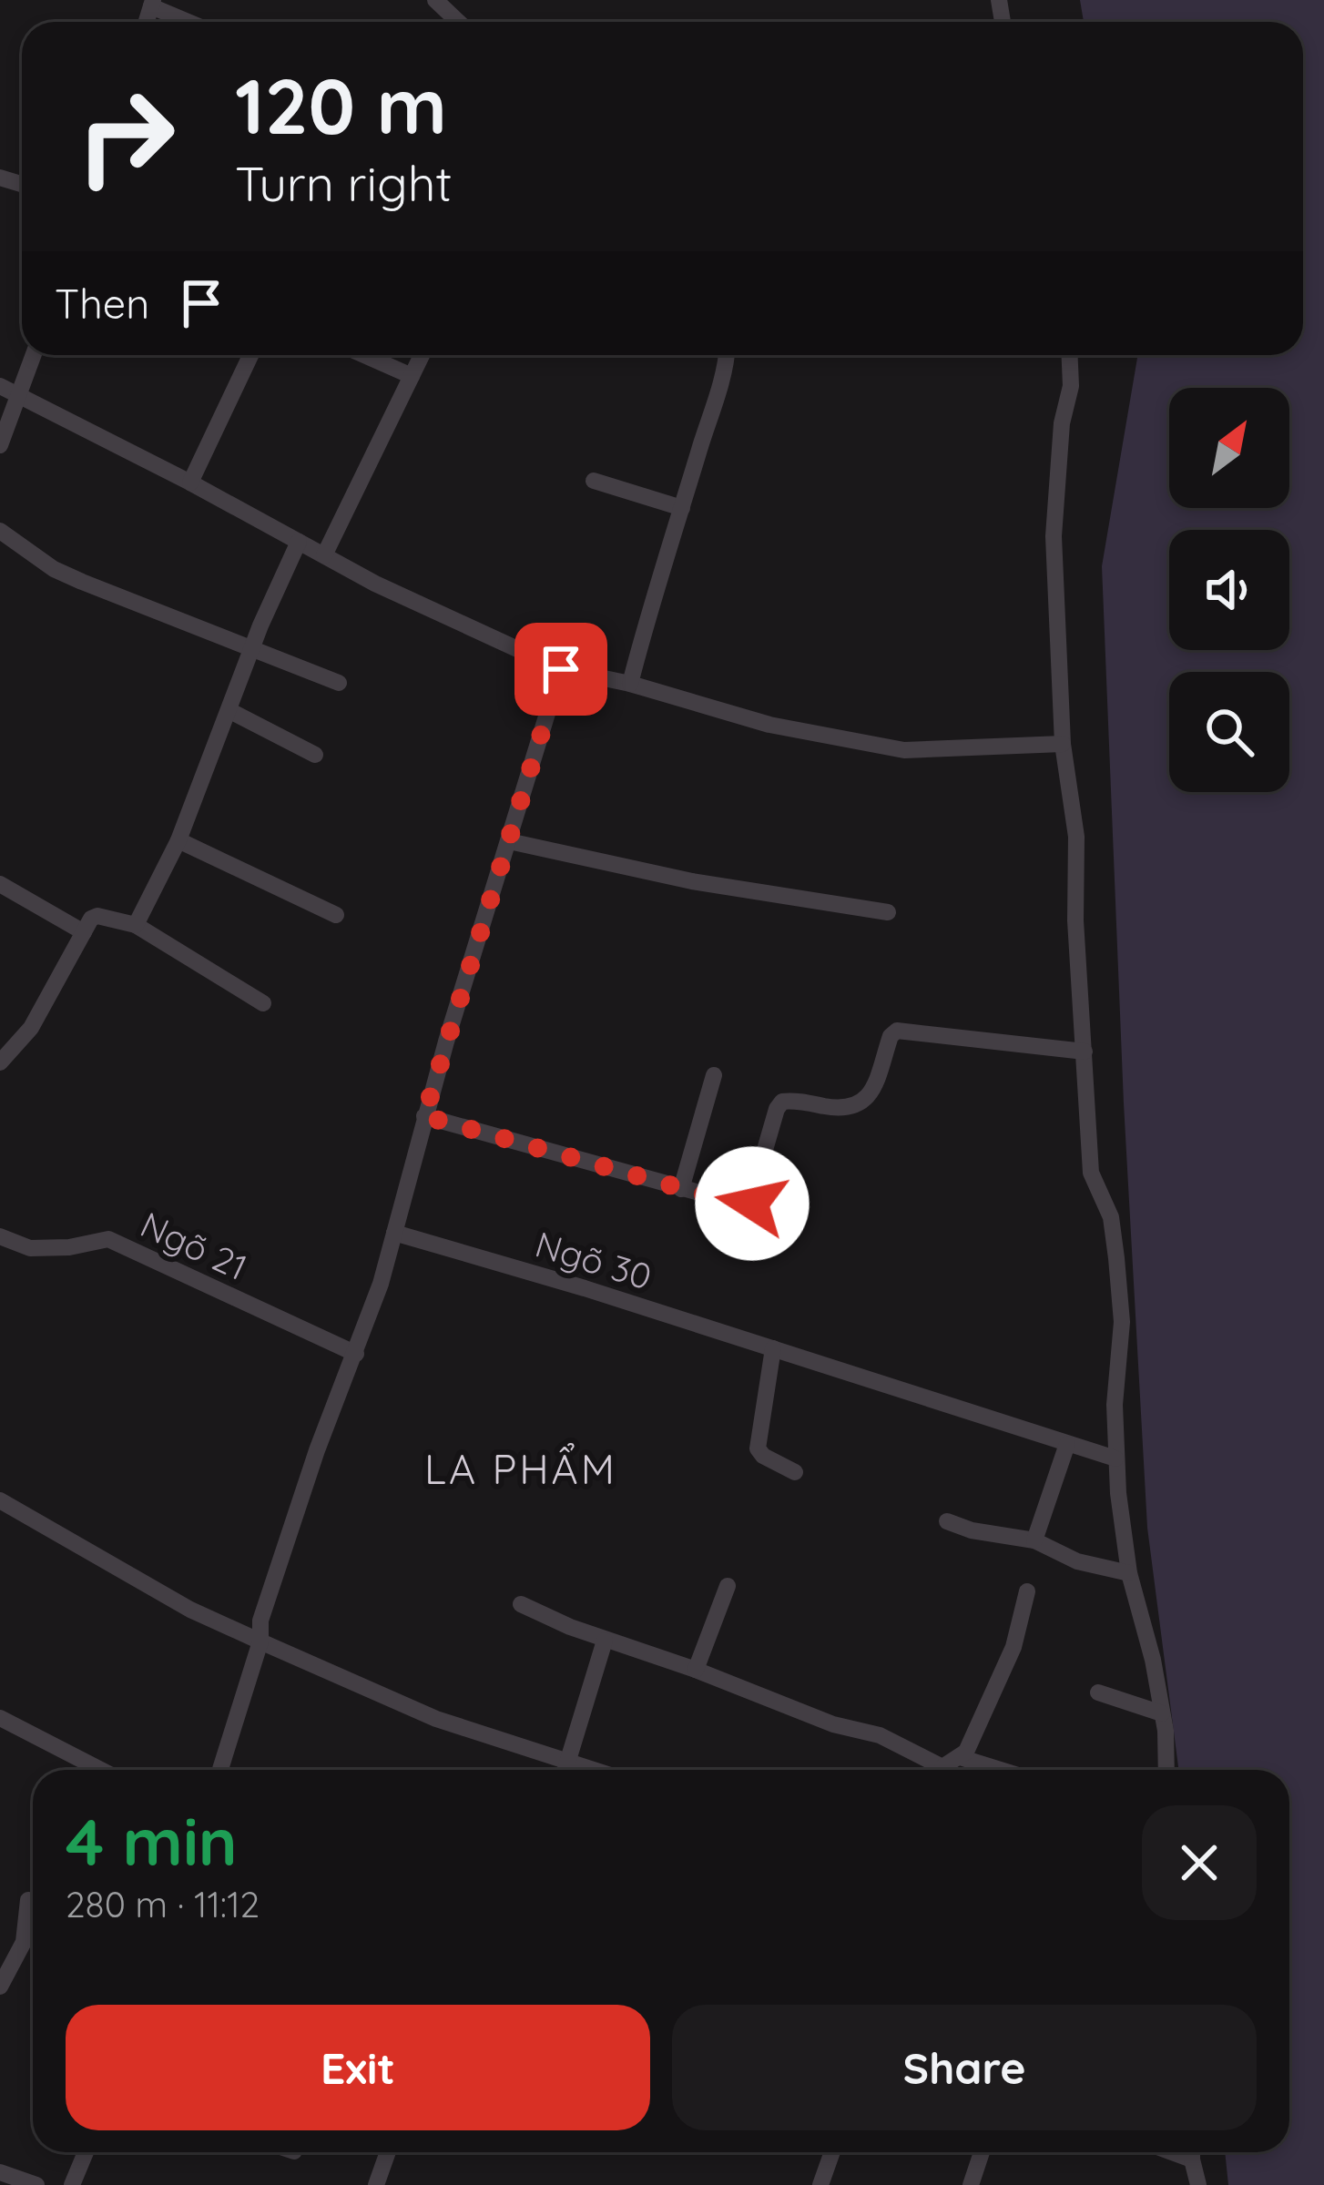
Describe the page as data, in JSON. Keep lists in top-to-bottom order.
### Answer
{
  "streets": {
    "street": ["Ngõ 21", "Ngõ 30"]
  },
  "districts": ["LA PHẨM"],
  "north": "top right",
  "page": {
    "turn": ["120 m", "Turn right"],
    "then": "Then",
    "heading": ["4 min", "280 m · 11:12"],
    "buttons": ["Exit", "Share"]
  }
}
